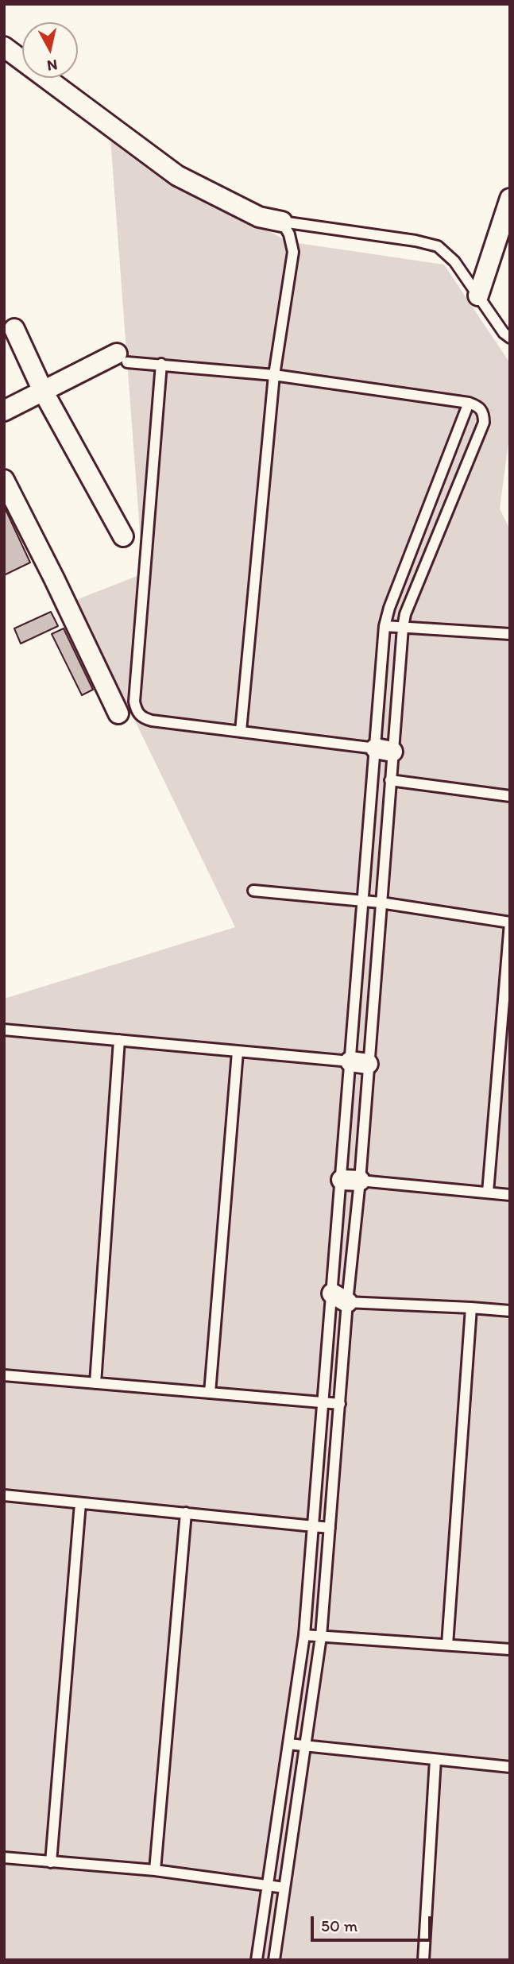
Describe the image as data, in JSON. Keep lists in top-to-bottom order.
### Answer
{
  "scale_bar": "50 m",
  "north": "bottom"
}
